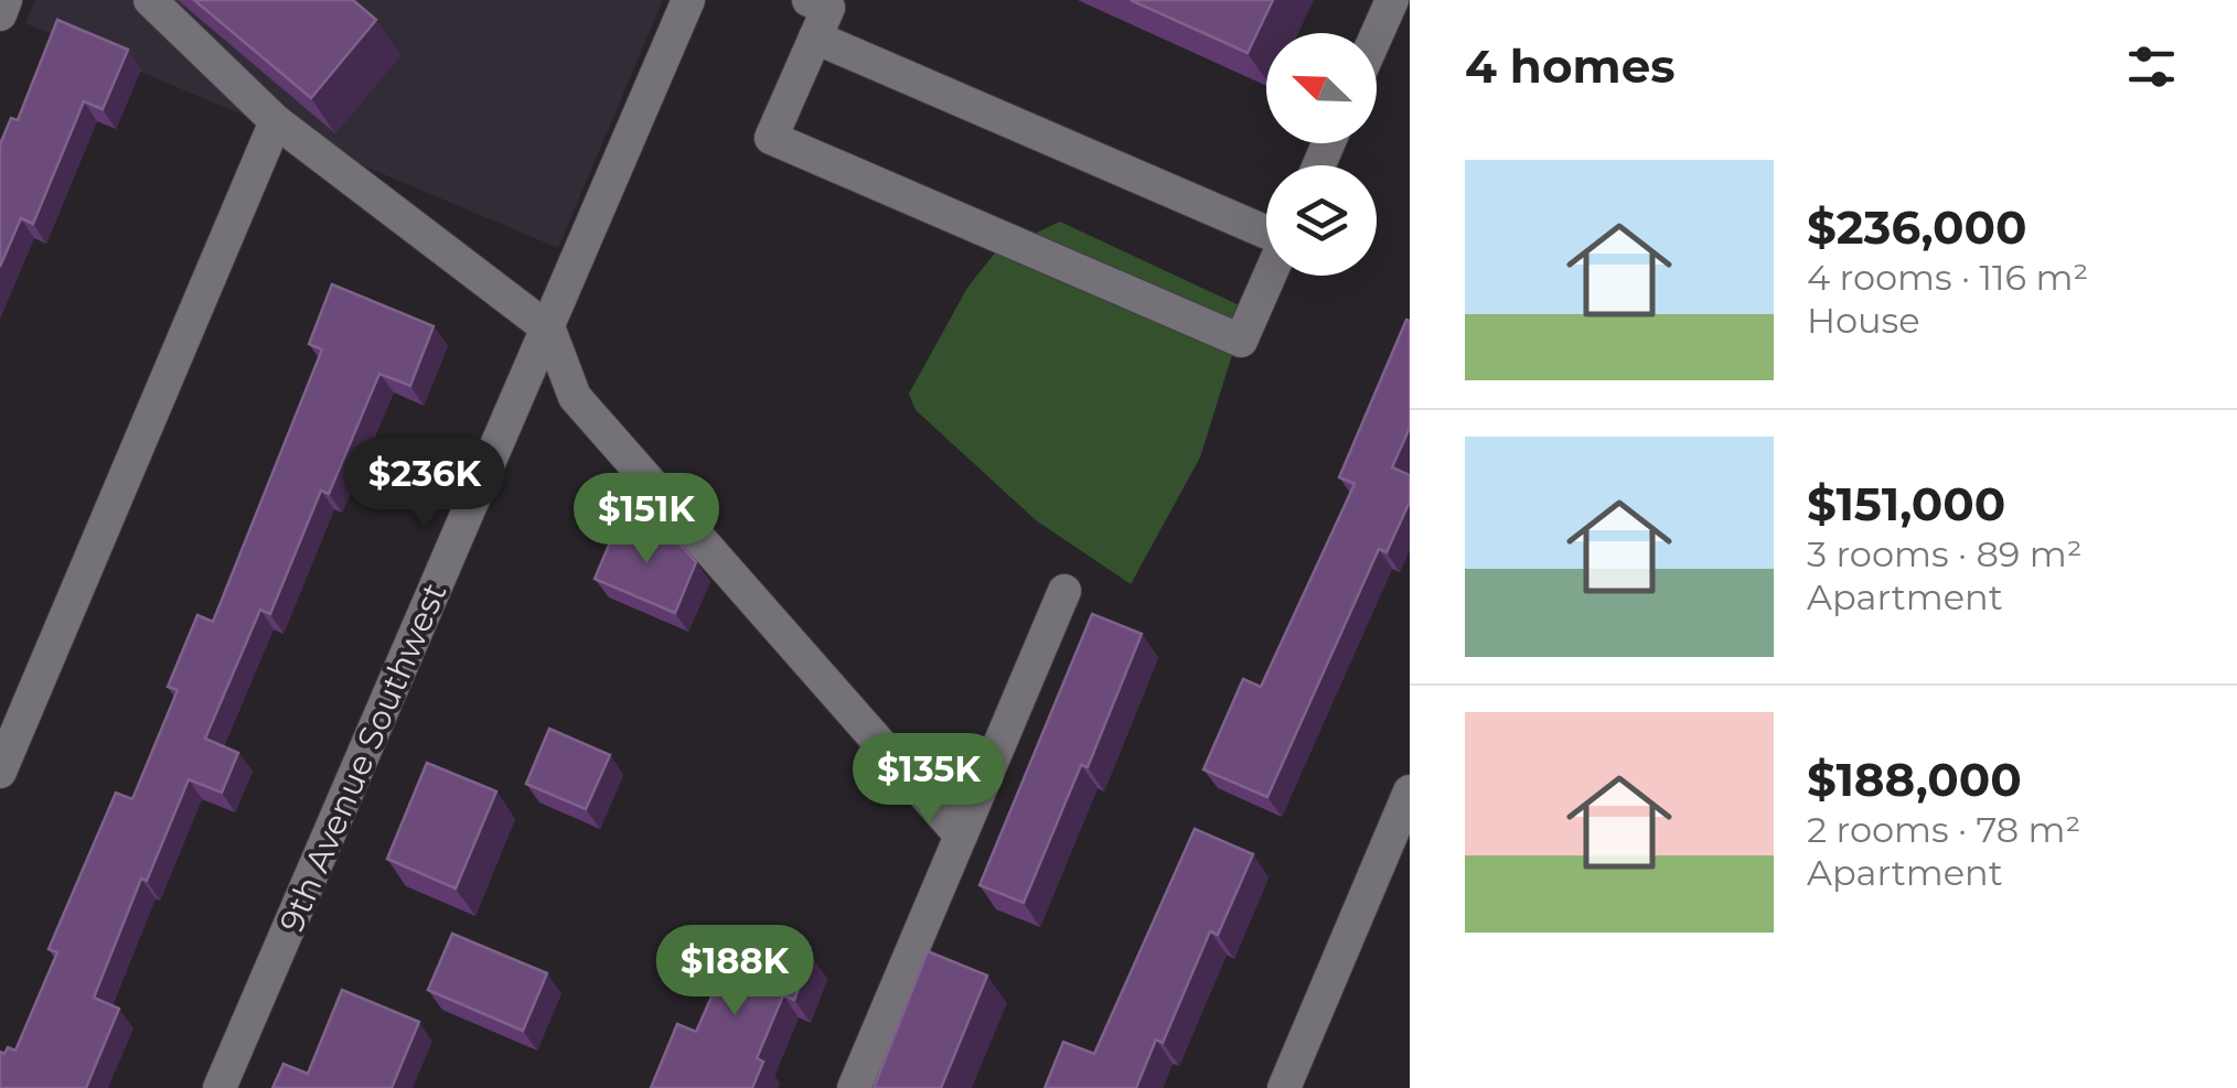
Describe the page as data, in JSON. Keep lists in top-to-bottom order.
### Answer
{
  "streets": {
    "street": ["9th Avenue Southwest"]
  },
  "north": "top left",
  "page": {
    "heading": "4 homes",
    "list": [
      {
        "name": "$236,000",
        "note": "4 rooms · 116 m² · House"
      },
      {
        "name": "$151,000",
        "note": "3 rooms · 89 m² · Apartment"
      },
      {
        "name": "$188,000",
        "note": "2 rooms · 78 m² · Apartment"
      }
    ],
    "price": [
      "$236K",
      "$151K",
      "$135K",
      "$188K"
    ]
  }
}
